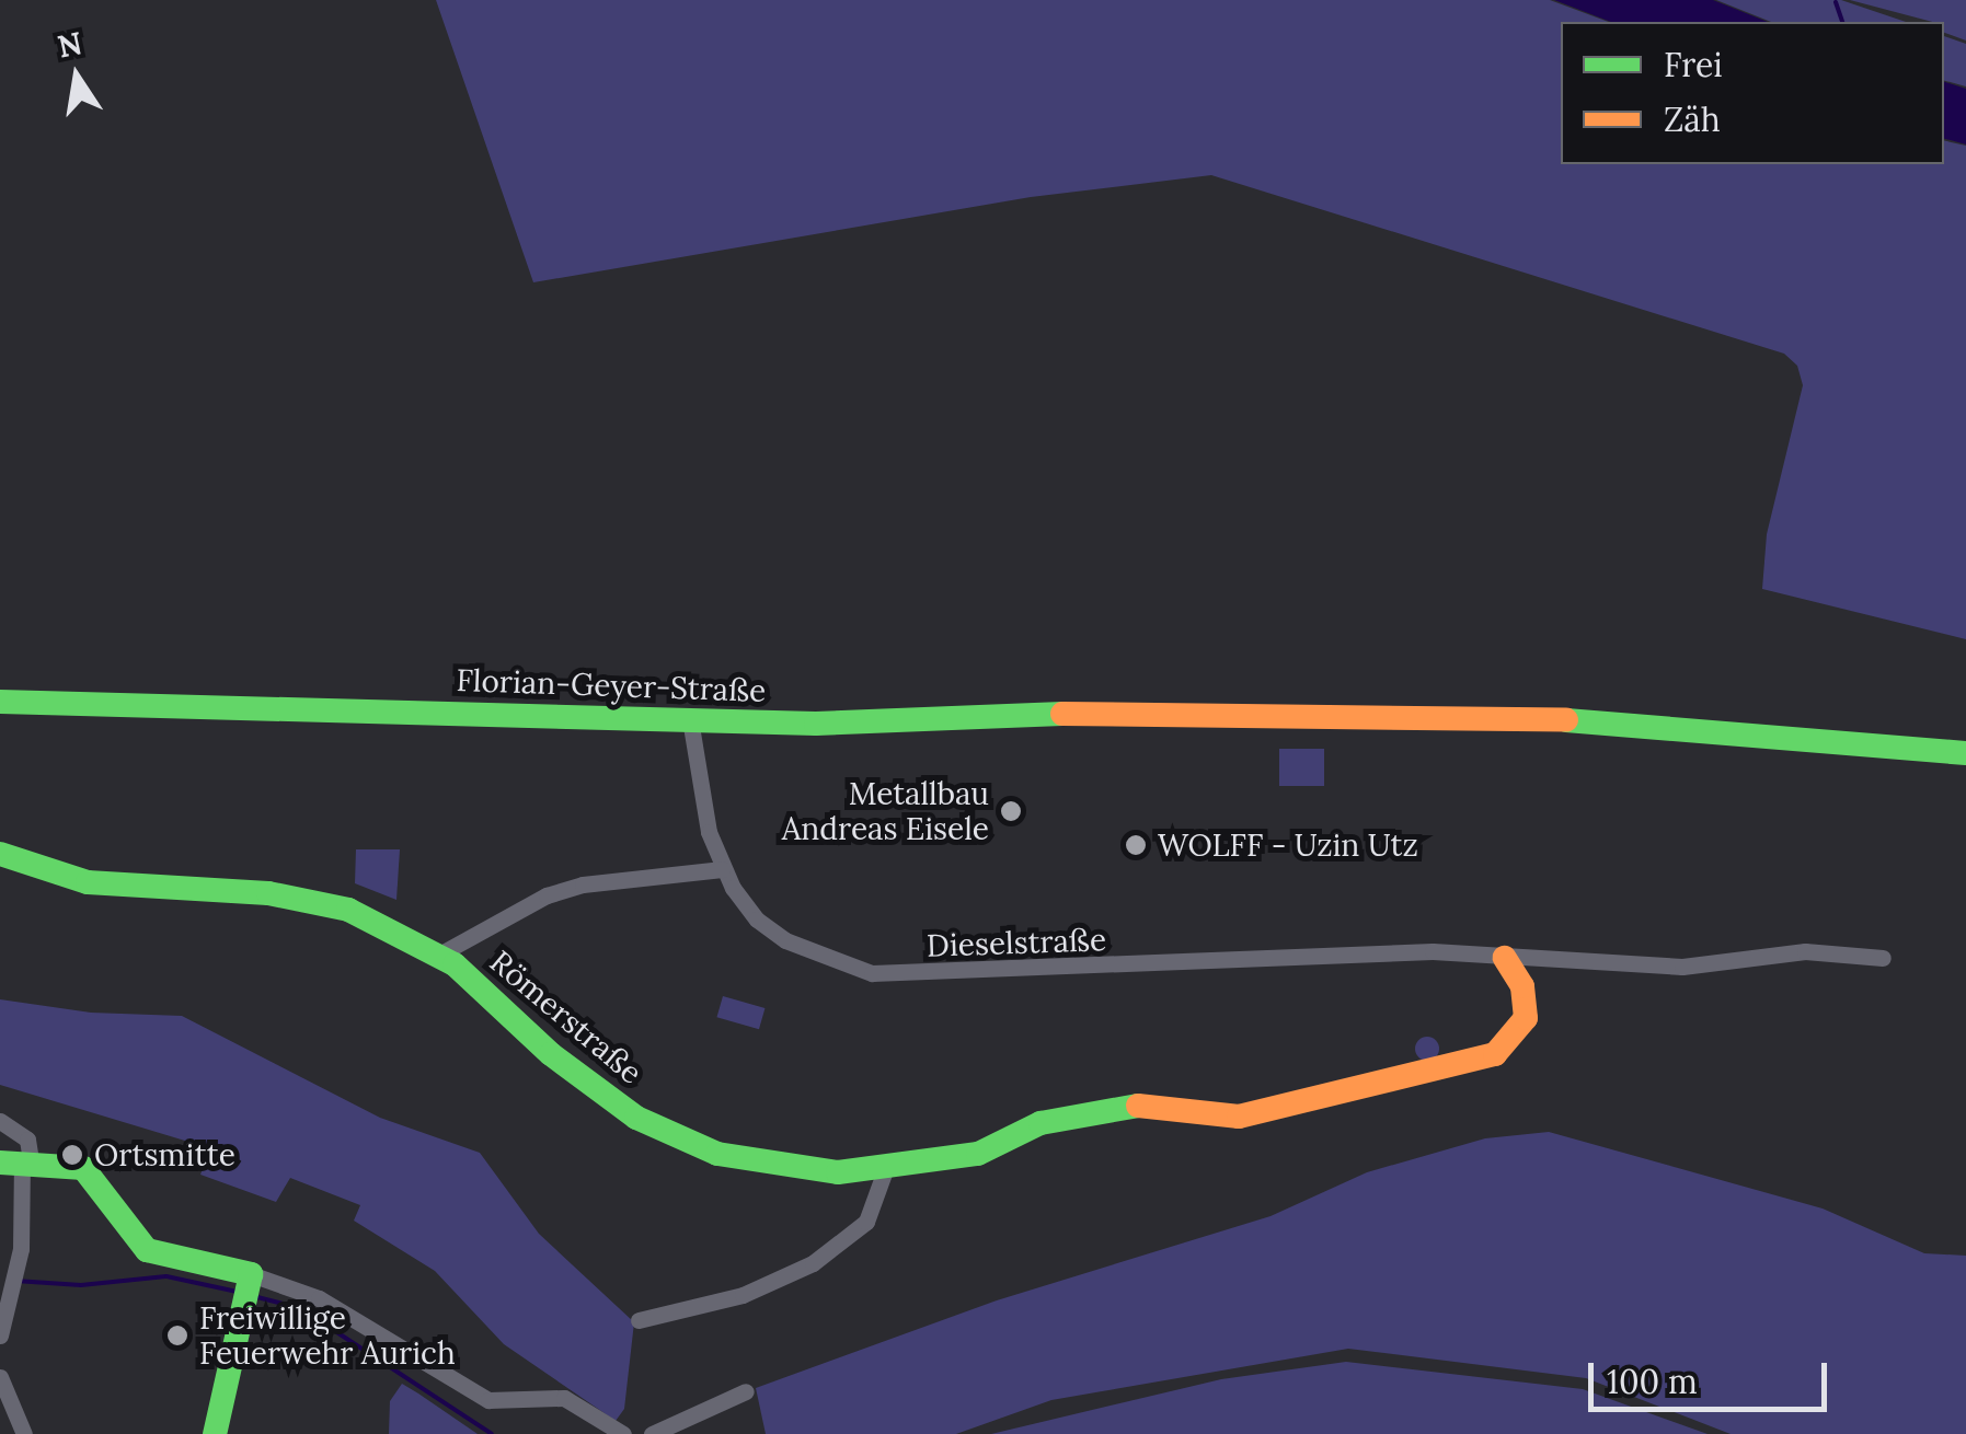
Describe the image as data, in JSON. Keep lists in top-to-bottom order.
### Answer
{
  "streets": {
    "street": ["Florian-Geyer-Straße", "Dieselstraße", "Römerstraße"]
  },
  "crossings": [
    ["Florian-Geyer-Straße", "Dieselstraße"],
    ["Dieselstraße", "Römerstraße"]
  ],
  "places": [
    "Metallbau Andreas Eisele",
    "WOLFF - Uzin Utz",
    "Ortsmitte",
    "Freiwillige Feuerwehr Aurich"
  ],
  "legend": ["Frei", "Zäh"],
  "scale_bar": "100 m",
  "north": "top"
}
